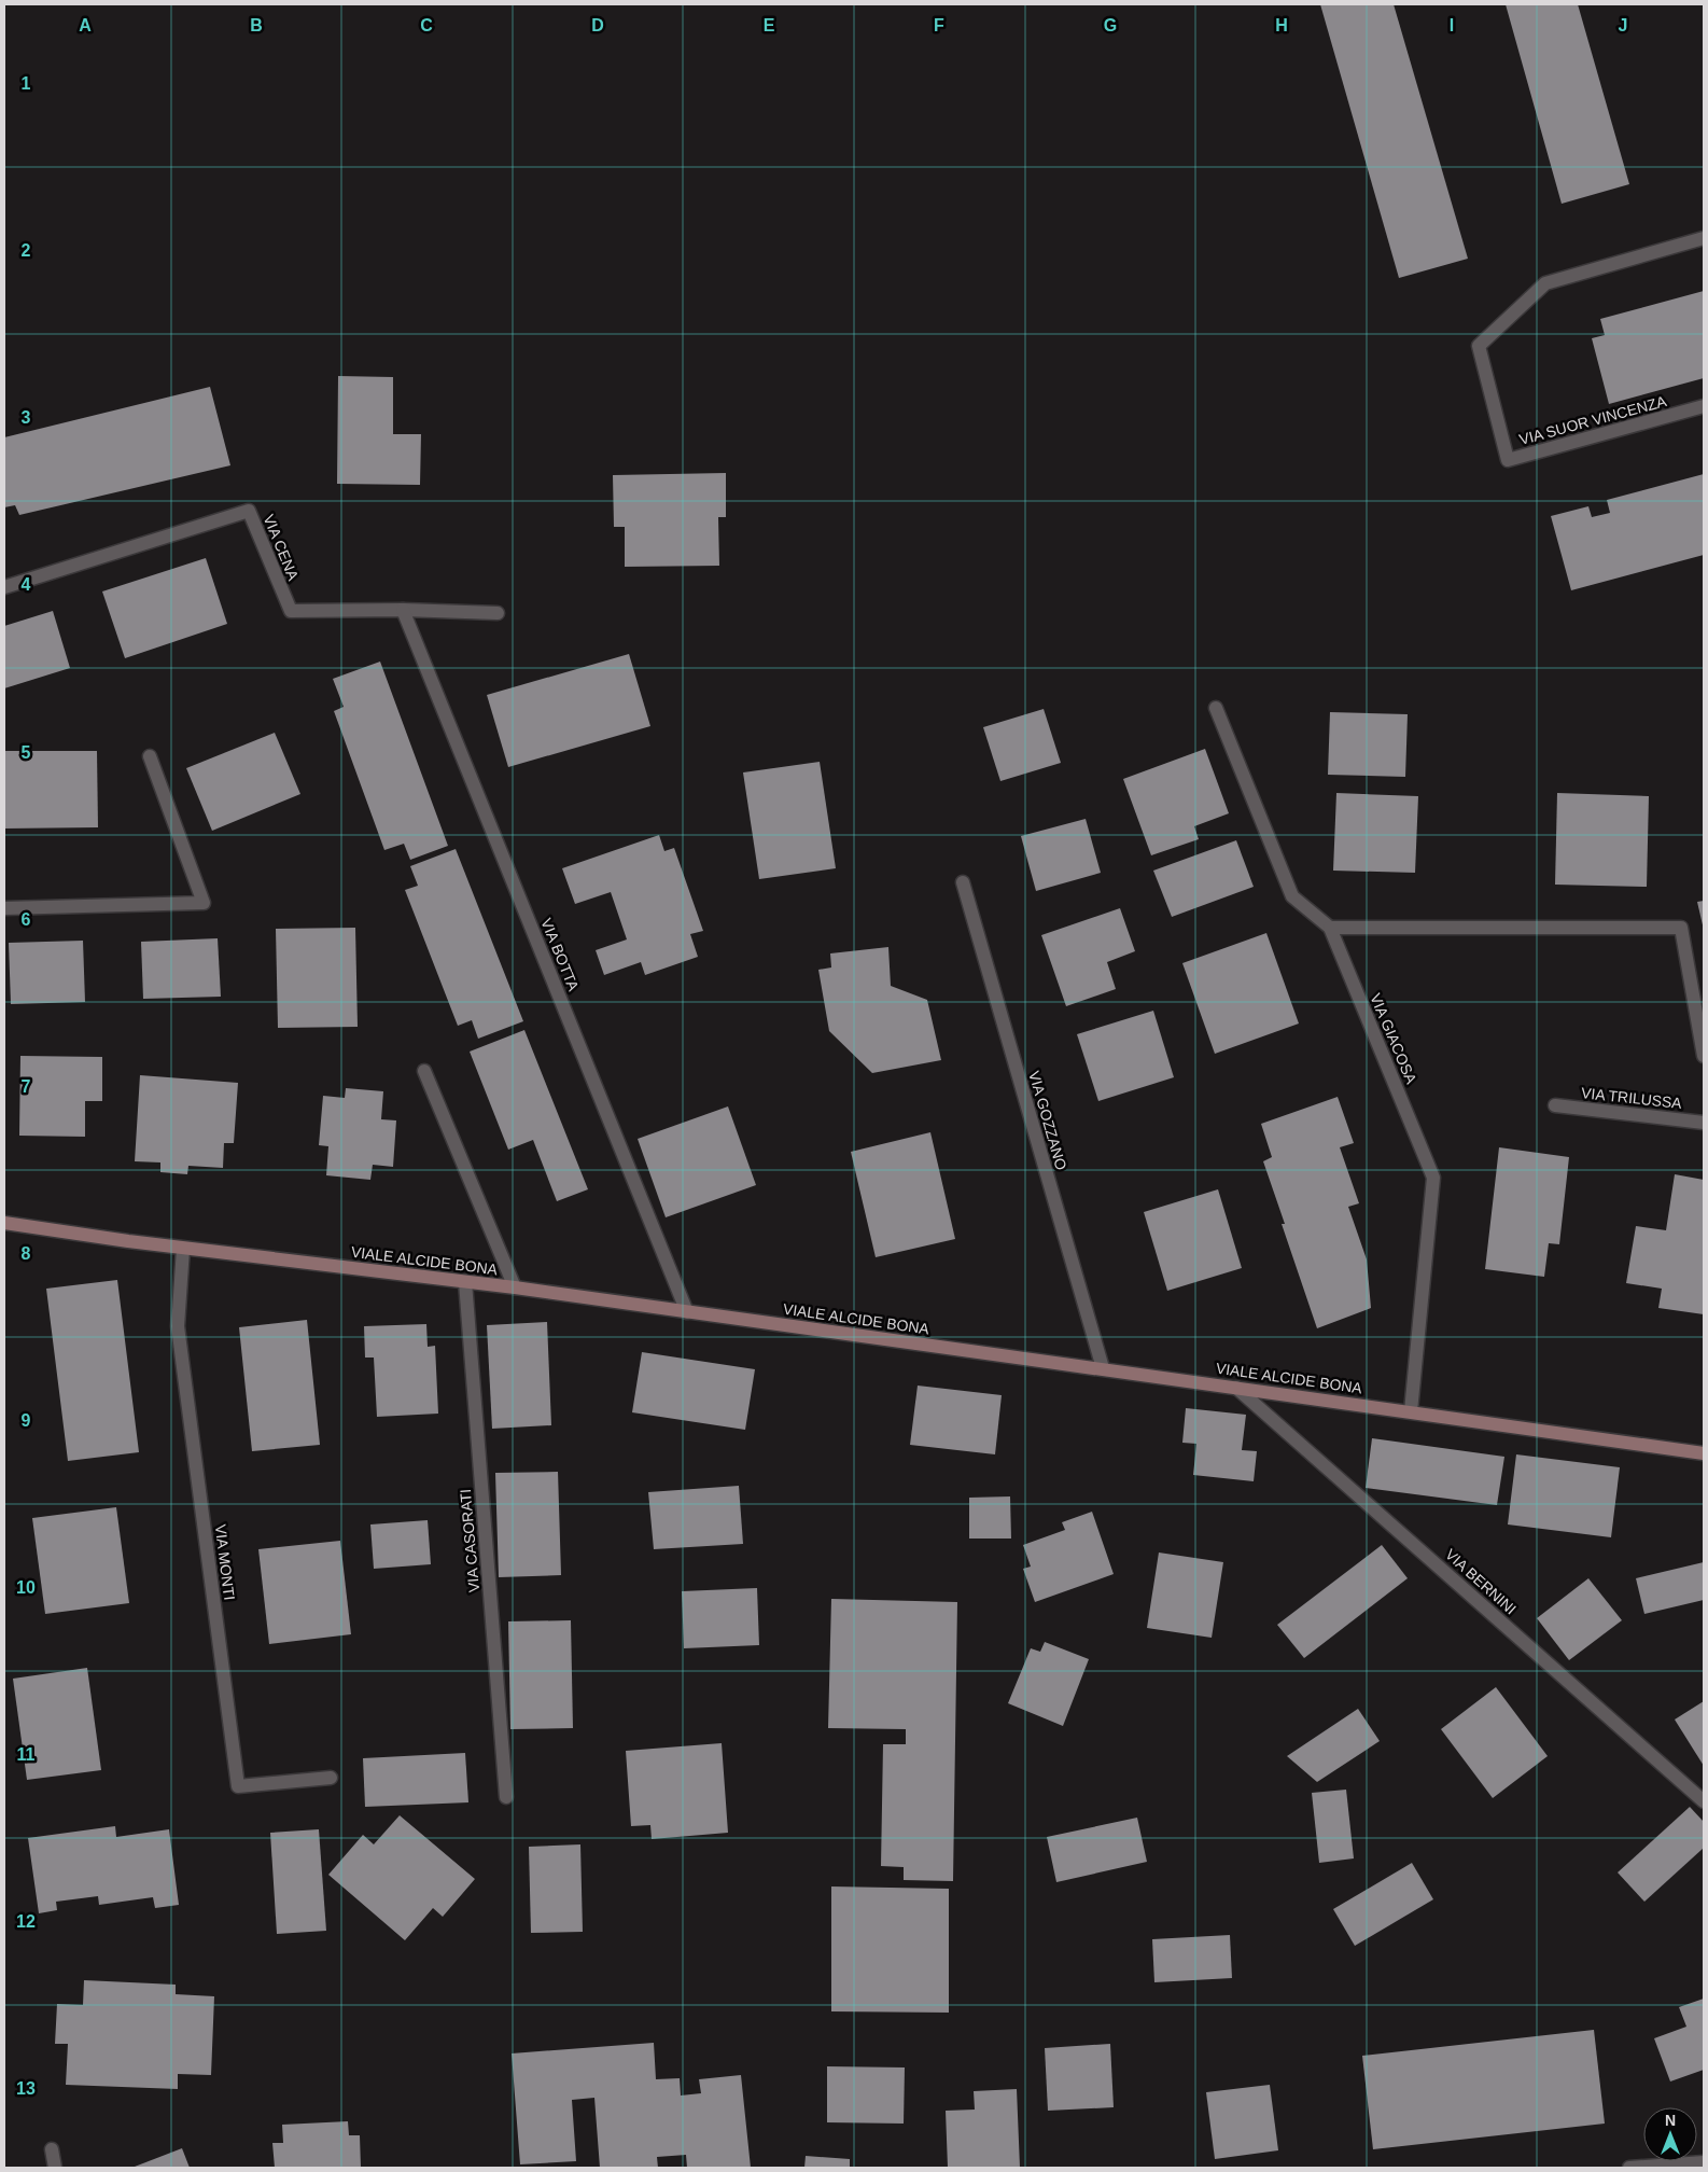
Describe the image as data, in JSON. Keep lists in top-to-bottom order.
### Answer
{
  "streets": {
    "street": [
      "VIA SUOR VINCENZA",
      "VIA CENA",
      "VIA BOTTA",
      "VIA GIACOSA",
      "VIA TRILUSSA",
      "VIA GOZZANO",
      "VIALE ALCIDE BONA",
      "VIA CASORATI",
      "VIA MONTI",
      "VIA BERNINI"
    ]
  },
  "crossings": [
    ["VIA CENA", "VIA BOTTA"],
    ["VIA BOTTA", "VIALE ALCIDE BONA"],
    ["VIA GIACOSA", "VIALE ALCIDE BONA"],
    ["VIA GOZZANO", "VIALE ALCIDE BONA"],
    ["VIALE ALCIDE BONA", "VIA CASORATI"],
    ["VIALE ALCIDE BONA", "VIA MONTI"],
    ["VIALE ALCIDE BONA", "VIA BERNINI"]
  ],
  "north": "top",
  "grid": {
    "columns": [
      "A",
      "B",
      "C",
      "D",
      "E",
      "F",
      "G",
      "H",
      "I",
      "J"
    ],
    "rows": [
      "1",
      "2",
      "3",
      "4",
      "5",
      "6",
      "7",
      "8",
      "9",
      "10",
      "11",
      "12",
      "13"
    ]
  }
}
